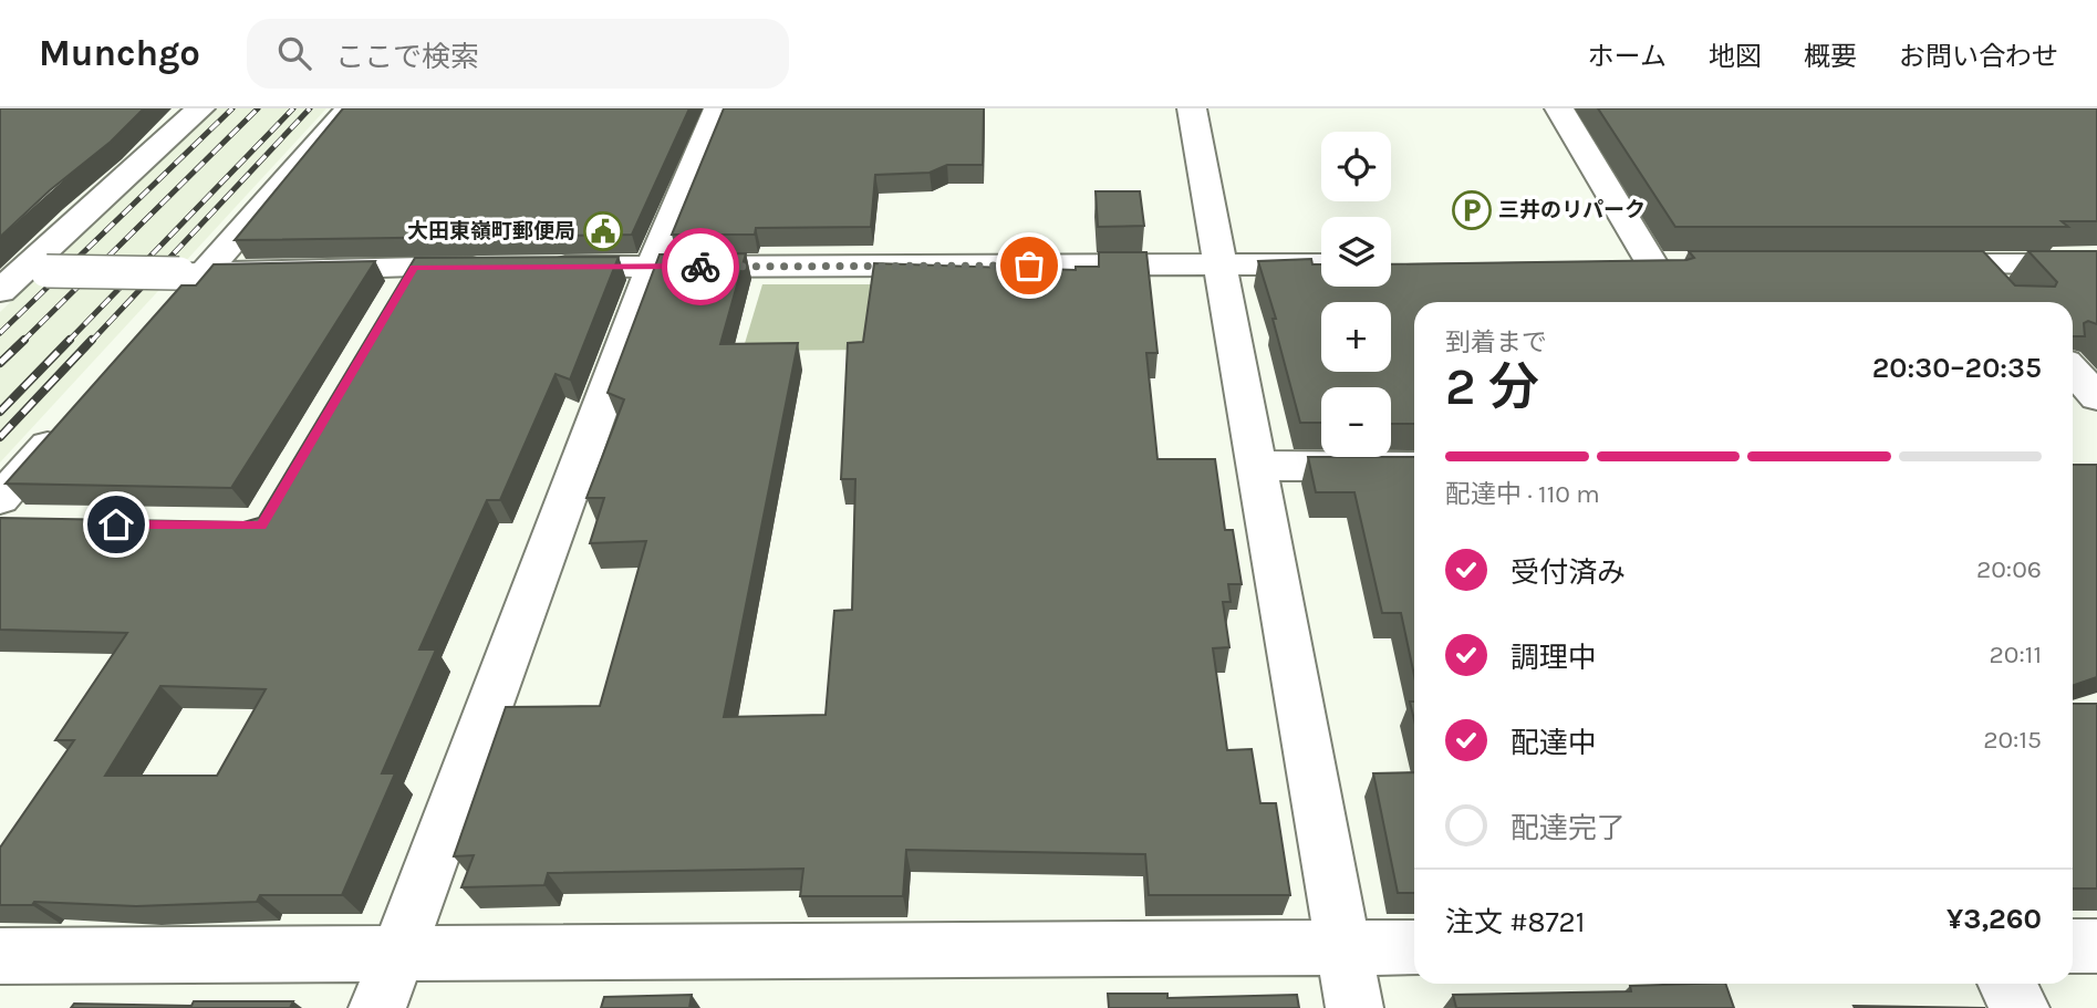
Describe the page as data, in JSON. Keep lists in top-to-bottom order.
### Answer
{
  "places": {
    "parking": ["三井のリパーク"],
    "public building": ["大田東嶺町郵便局"]
  },
  "page": {
    "header": "Munchgo",
    "search": "ここで検索",
    "nav": [
      "ホーム",
      "地図",
      "概要",
      "お問い合わせ"
    ],
    "map_buttons": ["+", "−"],
    "heading": ["2 分", "到着まで", "20:30–20:35"],
    "panel": ["注文 #8721", "¥3,260"],
    "bar": "配達中 · 110 m",
    "list": [
      ["受付済み", "20:06"],
      ["調理中", "20:11"],
      ["配達中", "20:15"],
      "配達完了"
    ]
  }
}
